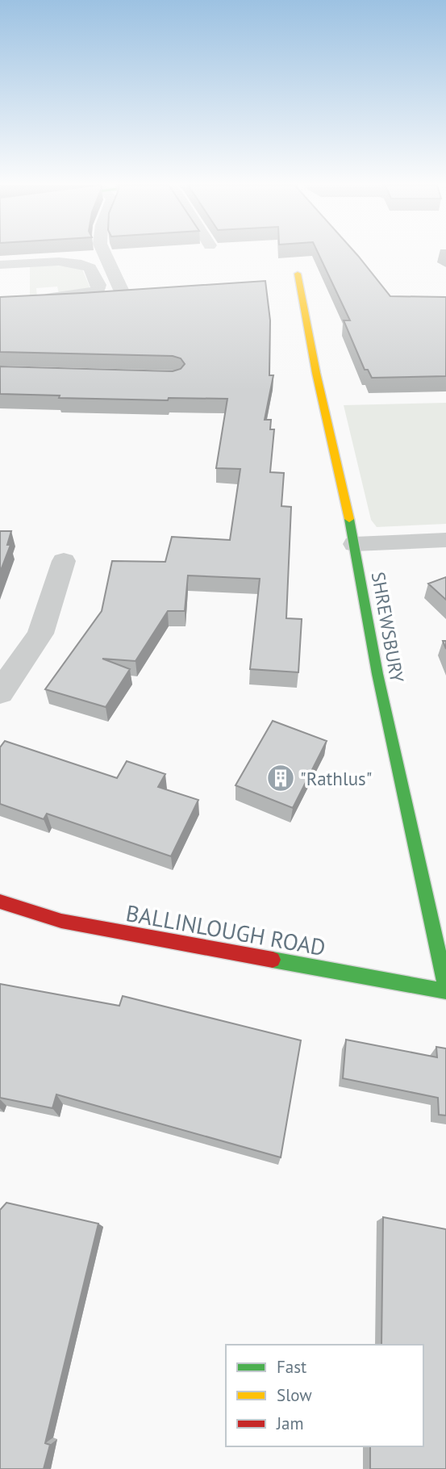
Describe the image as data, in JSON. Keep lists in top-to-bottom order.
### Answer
{
  "streets": {
    "street": ["SHREWSBURY", "BALLINLOUGH ROAD"]
  },
  "places": {
    "building": ["\"Rathlus\""]
  },
  "legend": ["Fast", "Slow", "Jam"]
}
